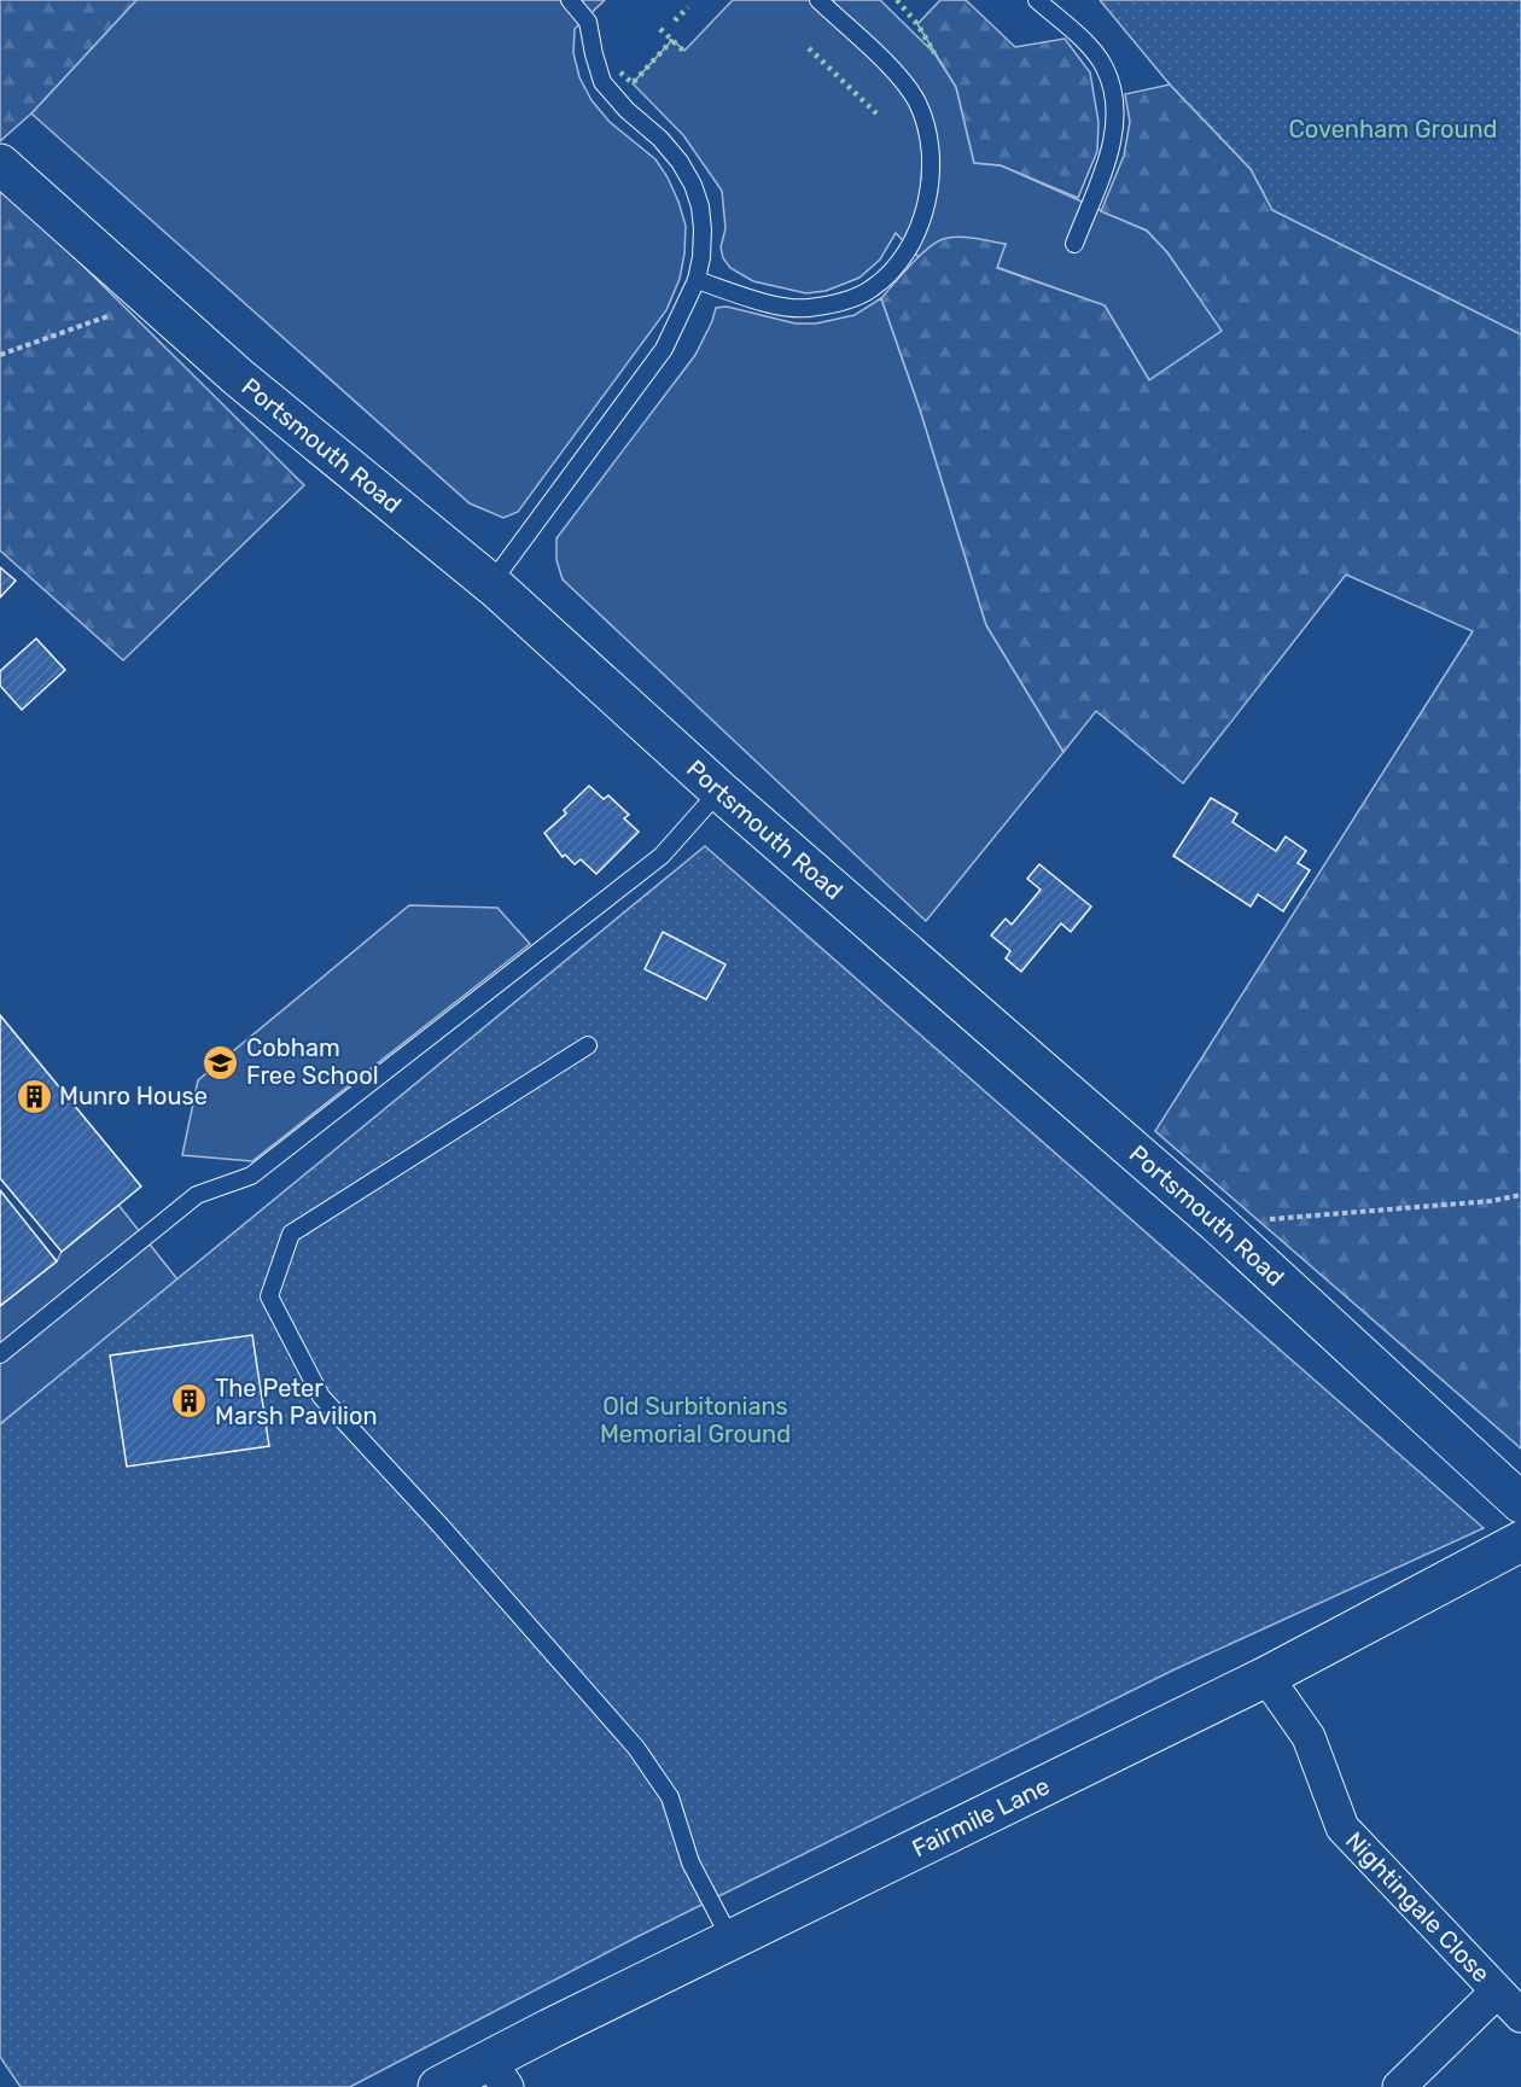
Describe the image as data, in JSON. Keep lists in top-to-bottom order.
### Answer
{
  "streets": {
    "main road": ["Portsmouth Road", "Fairmile Lane"],
    "street": ["Nightingale Close"]
  },
  "crossings": [
    ["Fairmile Lane", "Nightingale Close"]
  ],
  "parks": ["Covenham Ground", "Old Surbitonians Memorial Ground"],
  "places": {
    "school or university": ["Cobham Free School"],
    "building": ["Munro House", "The Peter Marsh Pavilion"]
  }
}
